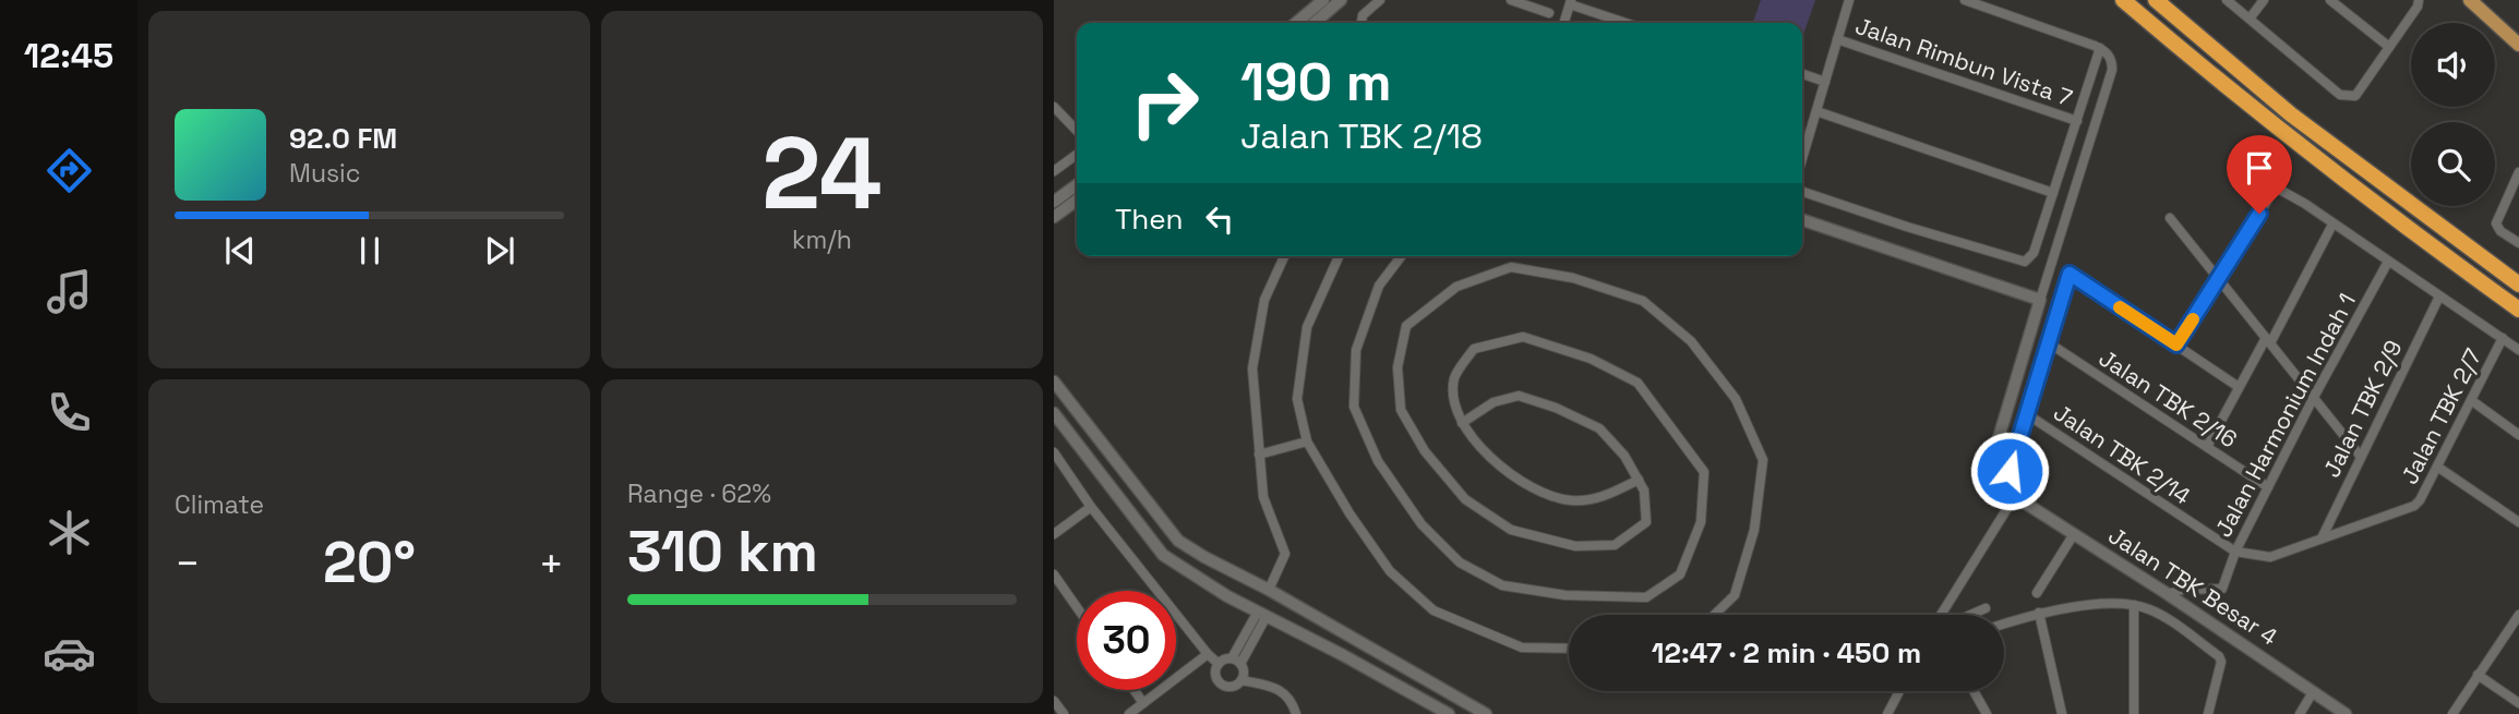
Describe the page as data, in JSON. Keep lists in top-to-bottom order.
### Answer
{
  "streets": {
    "street": [
      "Jalan Rimbun Vista 7",
      "Jalan TBK 2/16",
      "Jalan TBK 2/9",
      "Jalan Harmonium Indah 1",
      "Jalan TBK 2/7",
      "Jalan TBK 2/14",
      "Jalan TBK Besar 4"
    ]
  },
  "crossings": [
    ["Jalan TBK 2/16", "Jalan Harmonium Indah 1"],
    ["Jalan TBK 2/9", "Jalan TBK 2/7"],
    ["Jalan Harmonium Indah 1", "Jalan TBK 2/7"],
    ["Jalan Harmonium Indah 1", "Jalan TBK 2/14"],
    ["Jalan Harmonium Indah 1", "Jalan TBK Besar 4"],
    ["Jalan TBK 2/7", "Jalan TBK 2/14"]
  ],
  "page": {
    "tabs": "12:45",
    "tile": [
      ["24", "km/h"],
      "Climate",
      ["Range · 62%", "310 km"]
    ],
    "turn": ["190 m", "Jalan TBK 2/18"],
    "song": ["92.0 FM", "Music"],
    "then": "Then",
    "heat": ["−", "20°", "+"],
    "limit": "30",
    "trip": "12:47 · 2 min · 450 m"
  }
}
